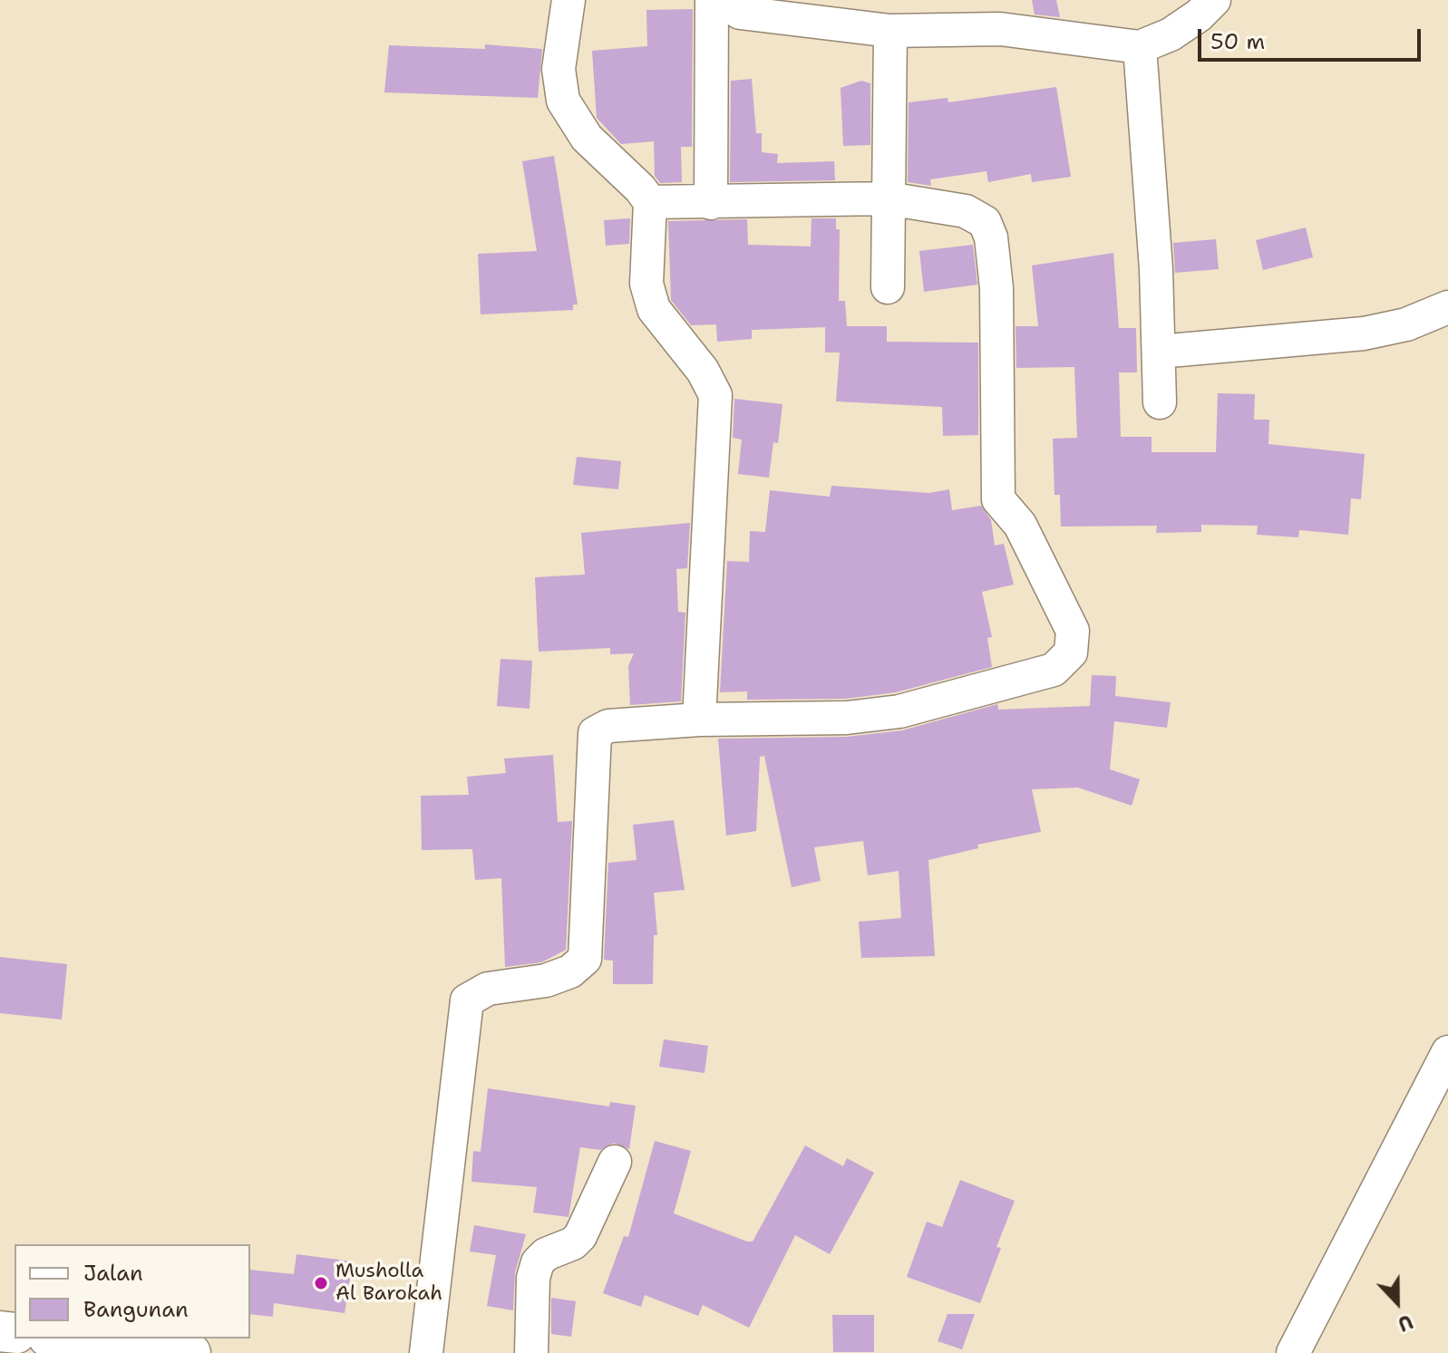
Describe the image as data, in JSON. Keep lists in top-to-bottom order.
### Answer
{
  "places": ["Musholla Al Barokah"],
  "legend": ["Jalan", "Bangunan"],
  "scale_bar": "50 m",
  "north": "bottom"
}
